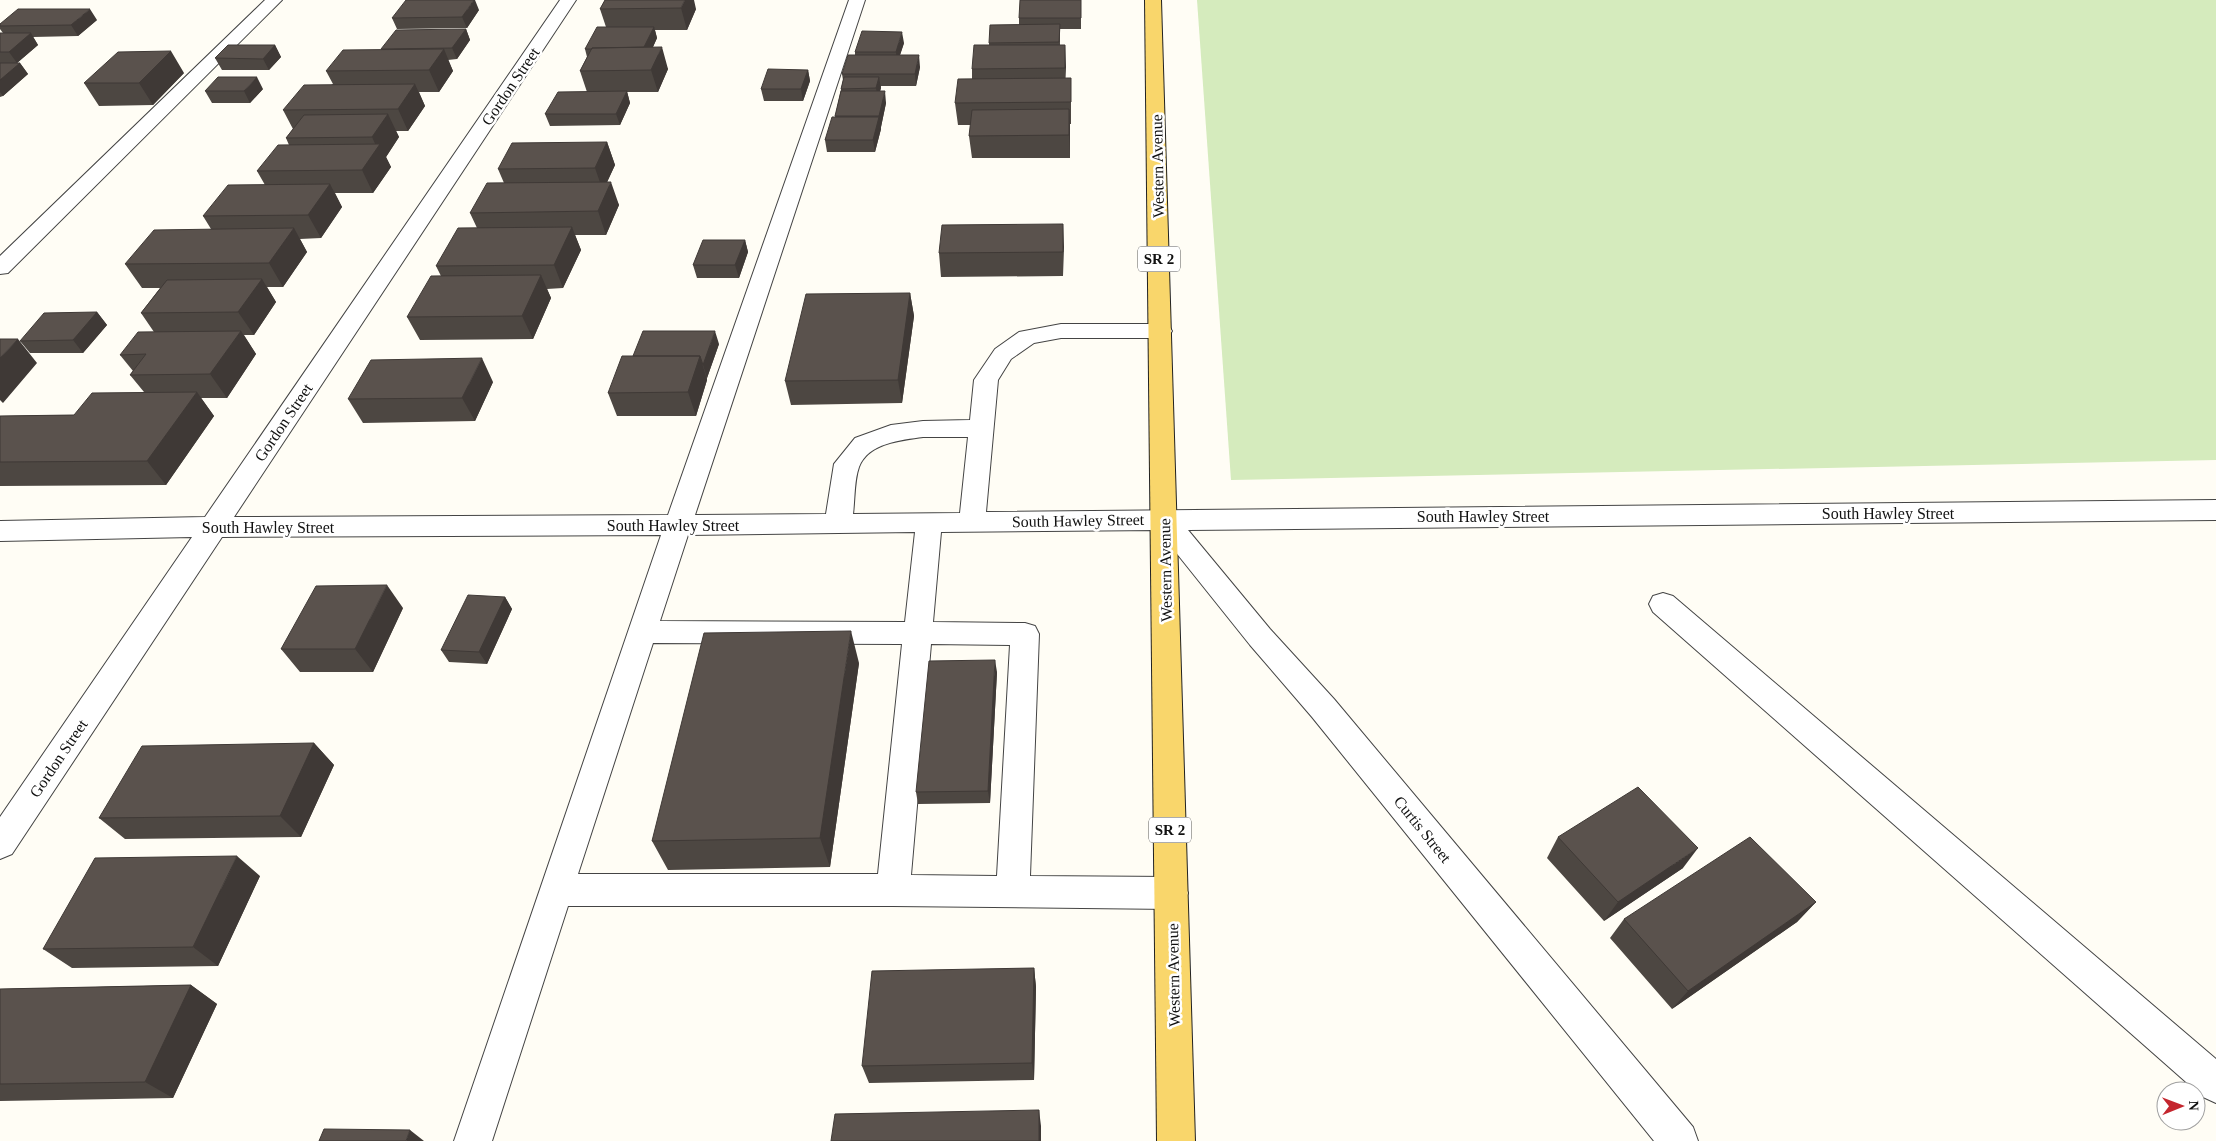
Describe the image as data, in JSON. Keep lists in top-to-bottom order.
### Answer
{
  "streets": {
    "main road": ["Western Avenue", "SR 2"],
    "street": ["Gordon Street", "South Hawley Street", "Curtis Street"]
  },
  "crossings": [
    ["Gordon Street", "South Hawley Street"],
    ["Western Avenue", "South Hawley Street"],
    ["Western Avenue", "Curtis Street"],
    ["South Hawley Street", "Curtis Street"]
  ],
  "north": "right"
}
